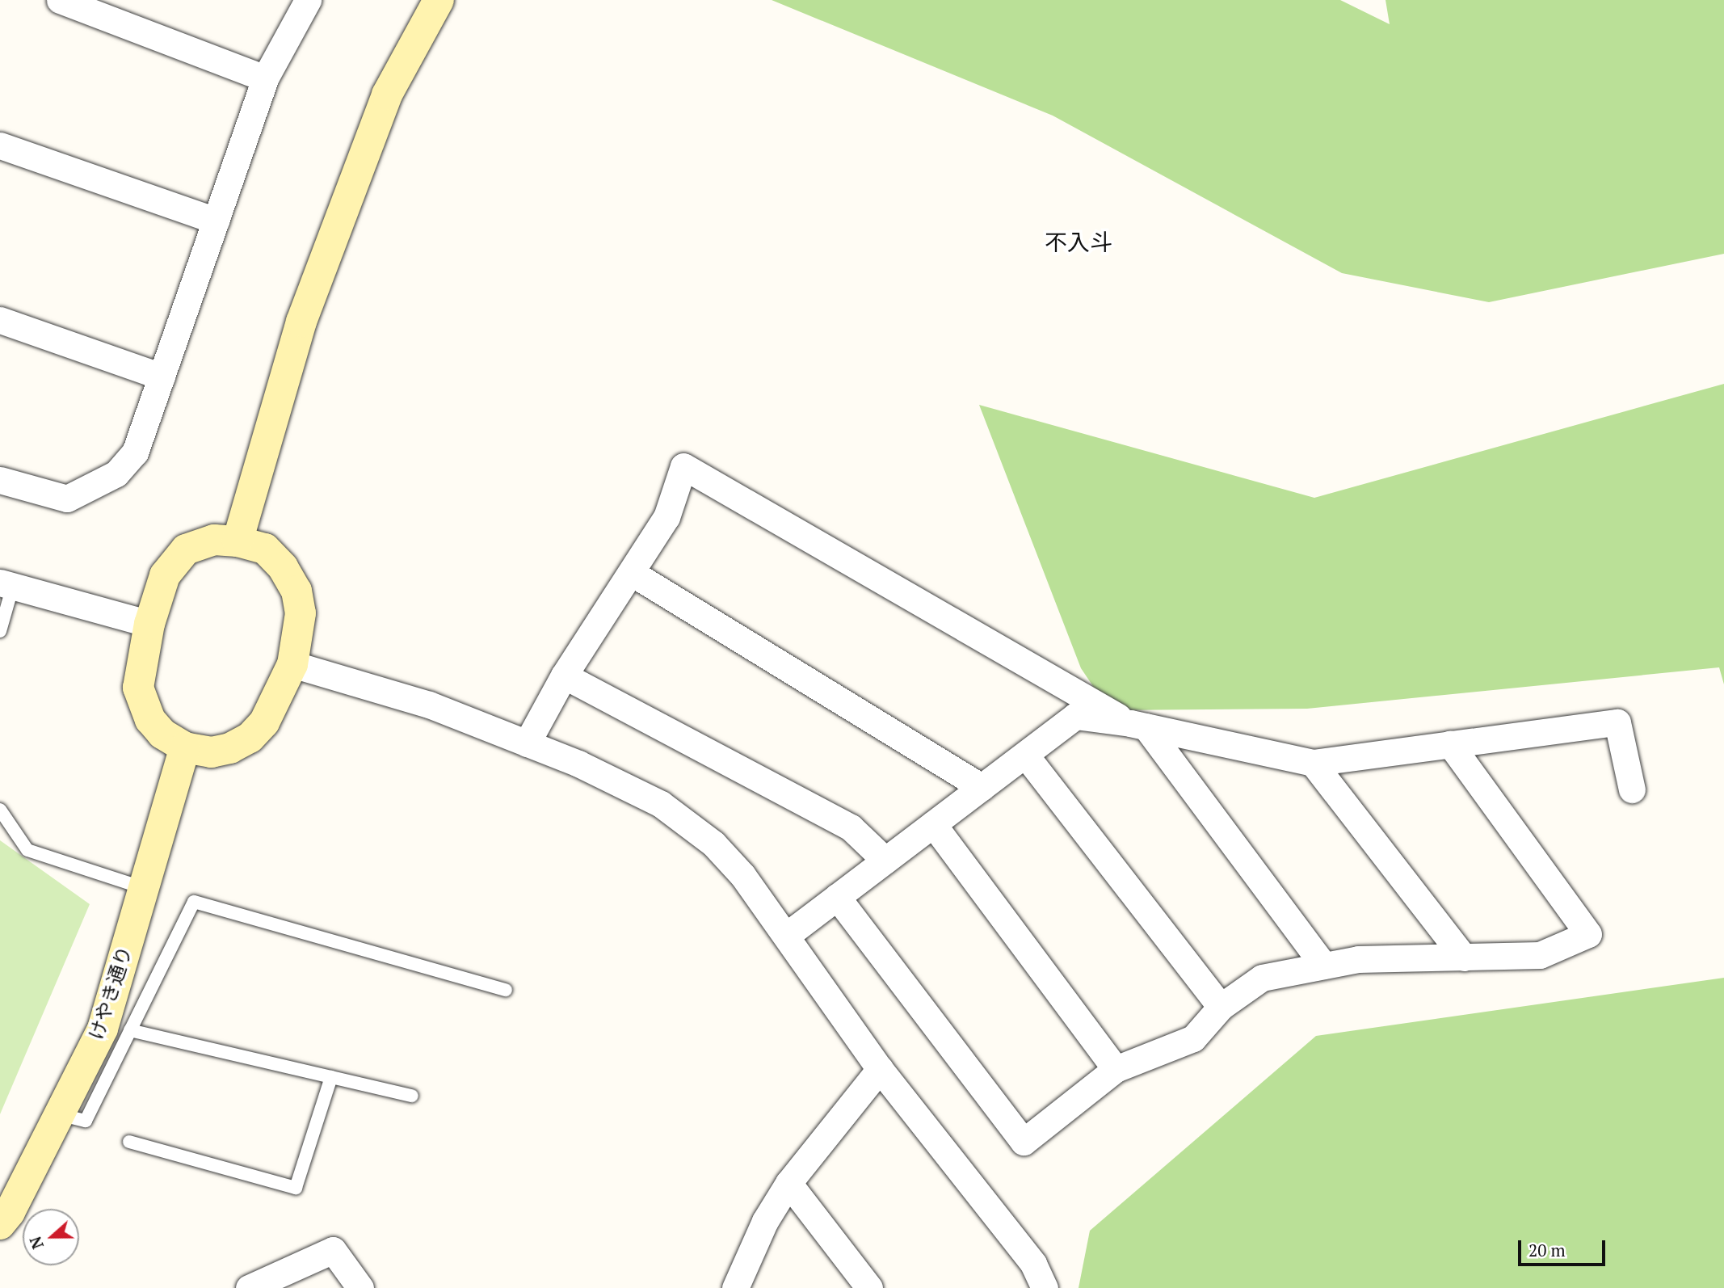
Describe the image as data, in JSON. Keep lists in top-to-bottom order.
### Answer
{
  "streets": {
    "street": ["けやき通り"]
  },
  "districts": ["不入斗"],
  "scale_bar": "20 m",
  "north": "left"
}
